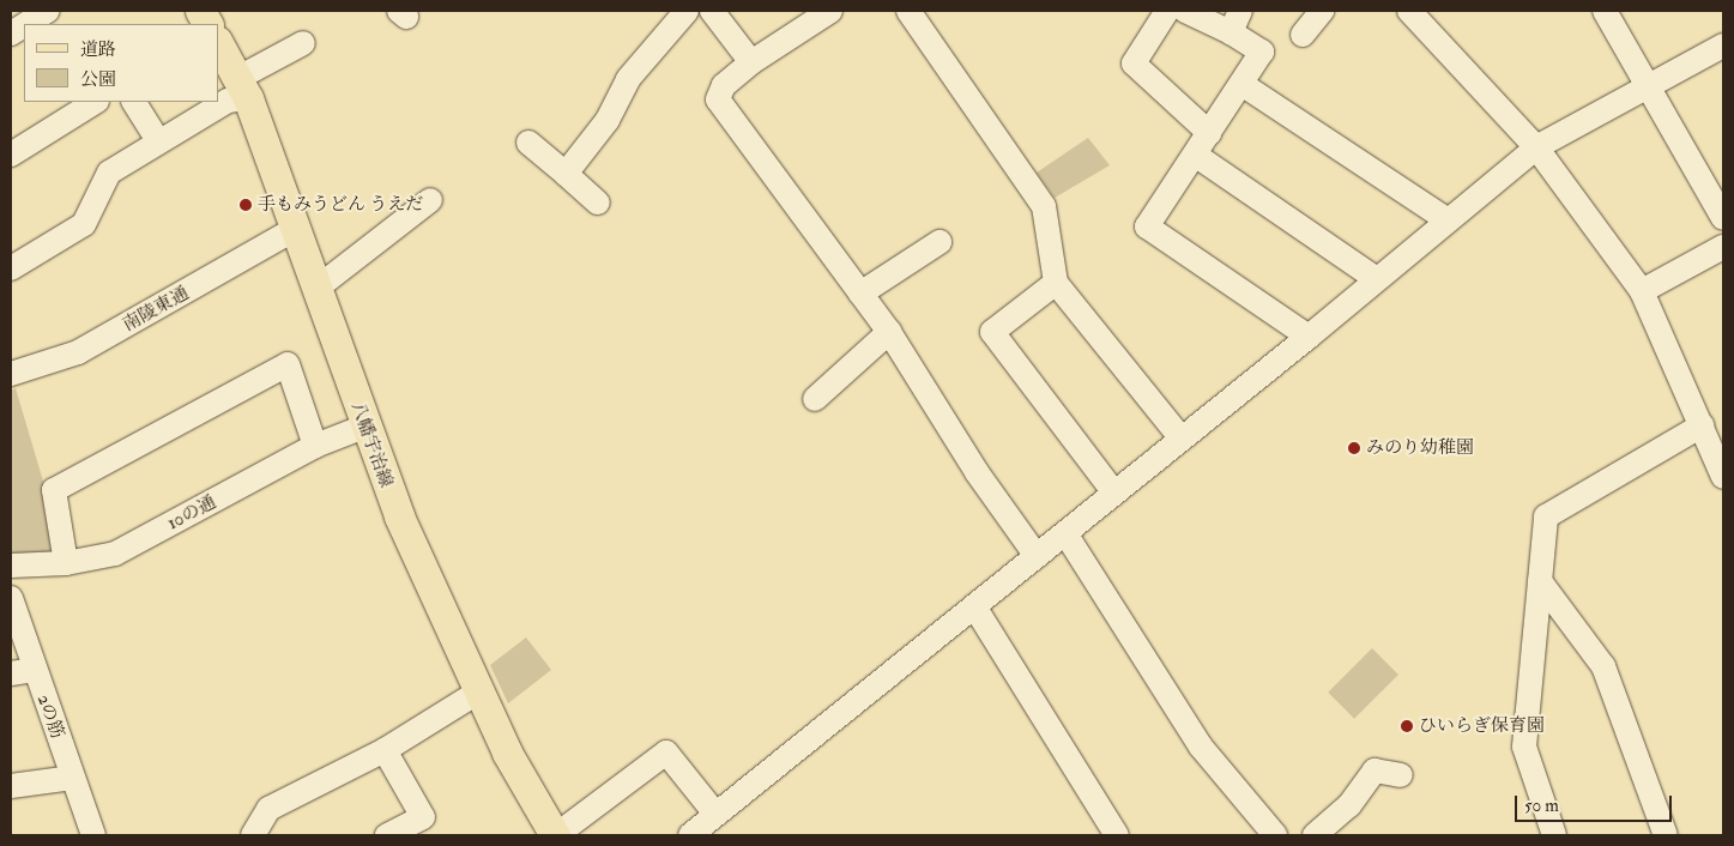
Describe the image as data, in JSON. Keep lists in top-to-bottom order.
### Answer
{
  "streets": {
    "main road": ["八幡宇治線"],
    "street": ["南陵東通", "10の通", "2の筋"]
  },
  "crossings": [
    ["南陵東通", "八幡宇治線"],
    ["八幡宇治線", "10の通"]
  ],
  "places": ["手もみうどん うえだ", "みのり幼稚園", "ひいらぎ保育園"],
  "legend": ["道路", "公園"],
  "scale_bar": "50 m"
}
